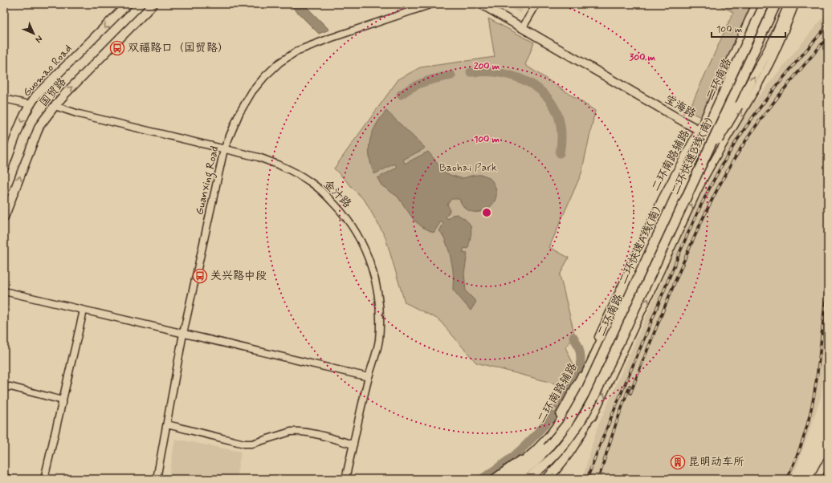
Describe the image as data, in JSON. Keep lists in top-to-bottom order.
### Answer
{
  "streets": {
    "highway": ["二环快速B线(南)", "二环快速A线(南)"],
    "main road": [
      "Guomao Road",
      "二环南路",
      "国贸路",
      "宝海路"
    ],
    "street": ["二环南路辅路", "Guanxing Road", "金汁路"]
  },
  "crossings": [
    ["二环南路", "宝海路"],
    ["二环南路", "二环快速B线(南)"],
    ["二环南路", "二环南路辅路"],
    ["二环南路", "二环快速A线(南)"],
    ["国贸路", "金汁路"],
    ["宝海路", "二环南路辅路"],
    ["Guanxing Road", "金汁路"]
  ],
  "one_way": ["Guomao Road", "国贸路"],
  "parks": ["Baohai Park"],
  "places": {
    "bus stop": ["双福路口（国贸路）", "关兴路中段"],
    "building": ["昆明动车所"]
  },
  "scale_bar": "100 m",
  "north": "bottom right",
  "rings": ["300 m", "200 m", "100 m"]
}
